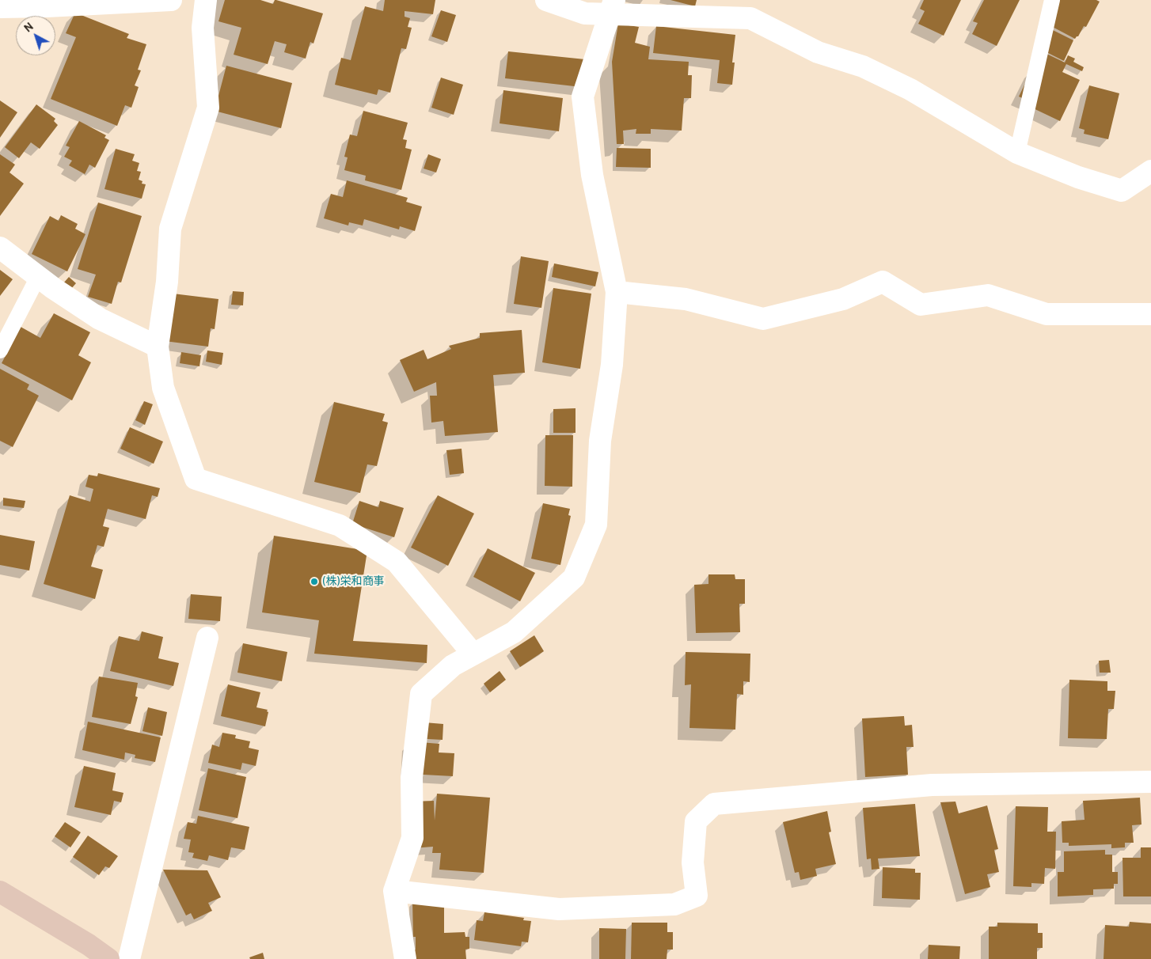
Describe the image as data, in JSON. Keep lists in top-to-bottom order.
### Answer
{
  "places": ["(株)栄和商事"],
  "north": "top left"
}
